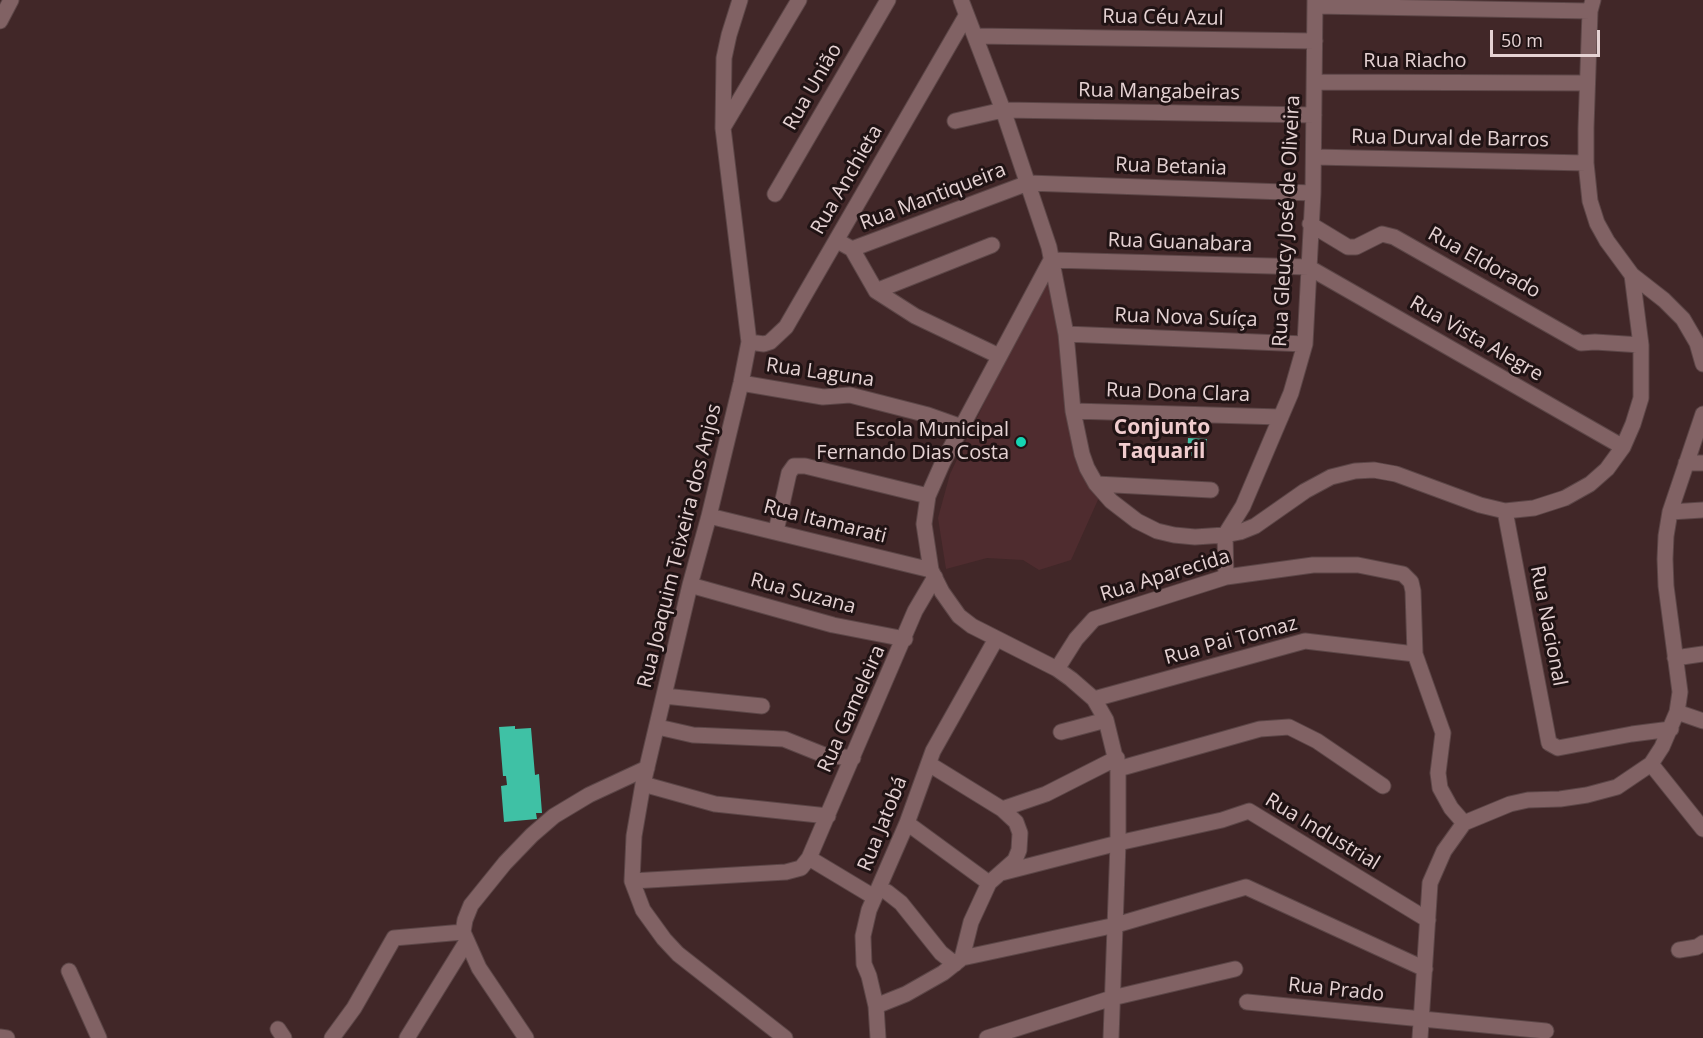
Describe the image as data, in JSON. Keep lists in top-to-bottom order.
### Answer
{
  "streets": {
    "street": [
      "Rua Céu Azul",
      "Rua Riacho",
      "Rua União",
      "Rua Mangabeiras",
      "Rua Durval de Barros",
      "Rua Betania",
      "Rua Anchieta",
      "Rua Mantiqueira",
      "Rua Gleucy José de Oliveira",
      "Rua Guanabara",
      "Rua Eldorado",
      "Rua Nova Suíça",
      "Rua Vista Alegre",
      "Rua Laguna",
      "Rua Dona Clara",
      "Rua Itamarati",
      "Rua Joaquim Teixeira dos Anjos",
      "Rua Aparecida",
      "Rua Suzana",
      "Rua Nacional",
      "Rua Pai Tomaz",
      "Rua Gameleira",
      "Rua Jatobá",
      "Rua Industrial",
      "Rua Prado"
    ]
  },
  "crossings": [
    ["Rua Céu Azul", "Rua Gleucy José de Oliveira"],
    ["Rua Riacho", "Rua Gleucy José de Oliveira"],
    ["Rua Mangabeiras", "Rua Gleucy José de Oliveira"],
    ["Rua Durval de Barros", "Rua Gleucy José de Oliveira"],
    ["Rua Betania", "Rua Mantiqueira"],
    ["Rua Betania", "Rua Gleucy José de Oliveira"],
    ["Rua Anchieta", "Rua Joaquim Teixeira dos Anjos"],
    ["Rua Gleucy José de Oliveira", "Rua Guanabara"],
    ["Rua Gleucy José de Oliveira", "Rua Eldorado"],
    ["Rua Gleucy José de Oliveira", "Rua Nova Suíça"],
    ["Rua Gleucy José de Oliveira", "Rua Vista Alegre"],
    ["Rua Gleucy José de Oliveira", "Rua Dona Clara"],
    ["Rua Guanabara", "Rua Vista Alegre"],
    ["Rua Laguna", "Rua Joaquim Teixeira dos Anjos"],
    ["Rua Itamarati", "Rua Joaquim Teixeira dos Anjos"],
    ["Rua Itamarati", "Rua Gameleira"],
    ["Rua Joaquim Teixeira dos Anjos", "Rua Suzana"],
    ["Rua Aparecida", "Rua Pai Tomaz"],
    ["Rua Suzana", "Rua Gameleira"]
  ],
  "districts": ["Conjunto Taquaril"],
  "places": ["Escola Municipal Fernando Dias Costa"],
  "scale_bar": "50 m"
}
